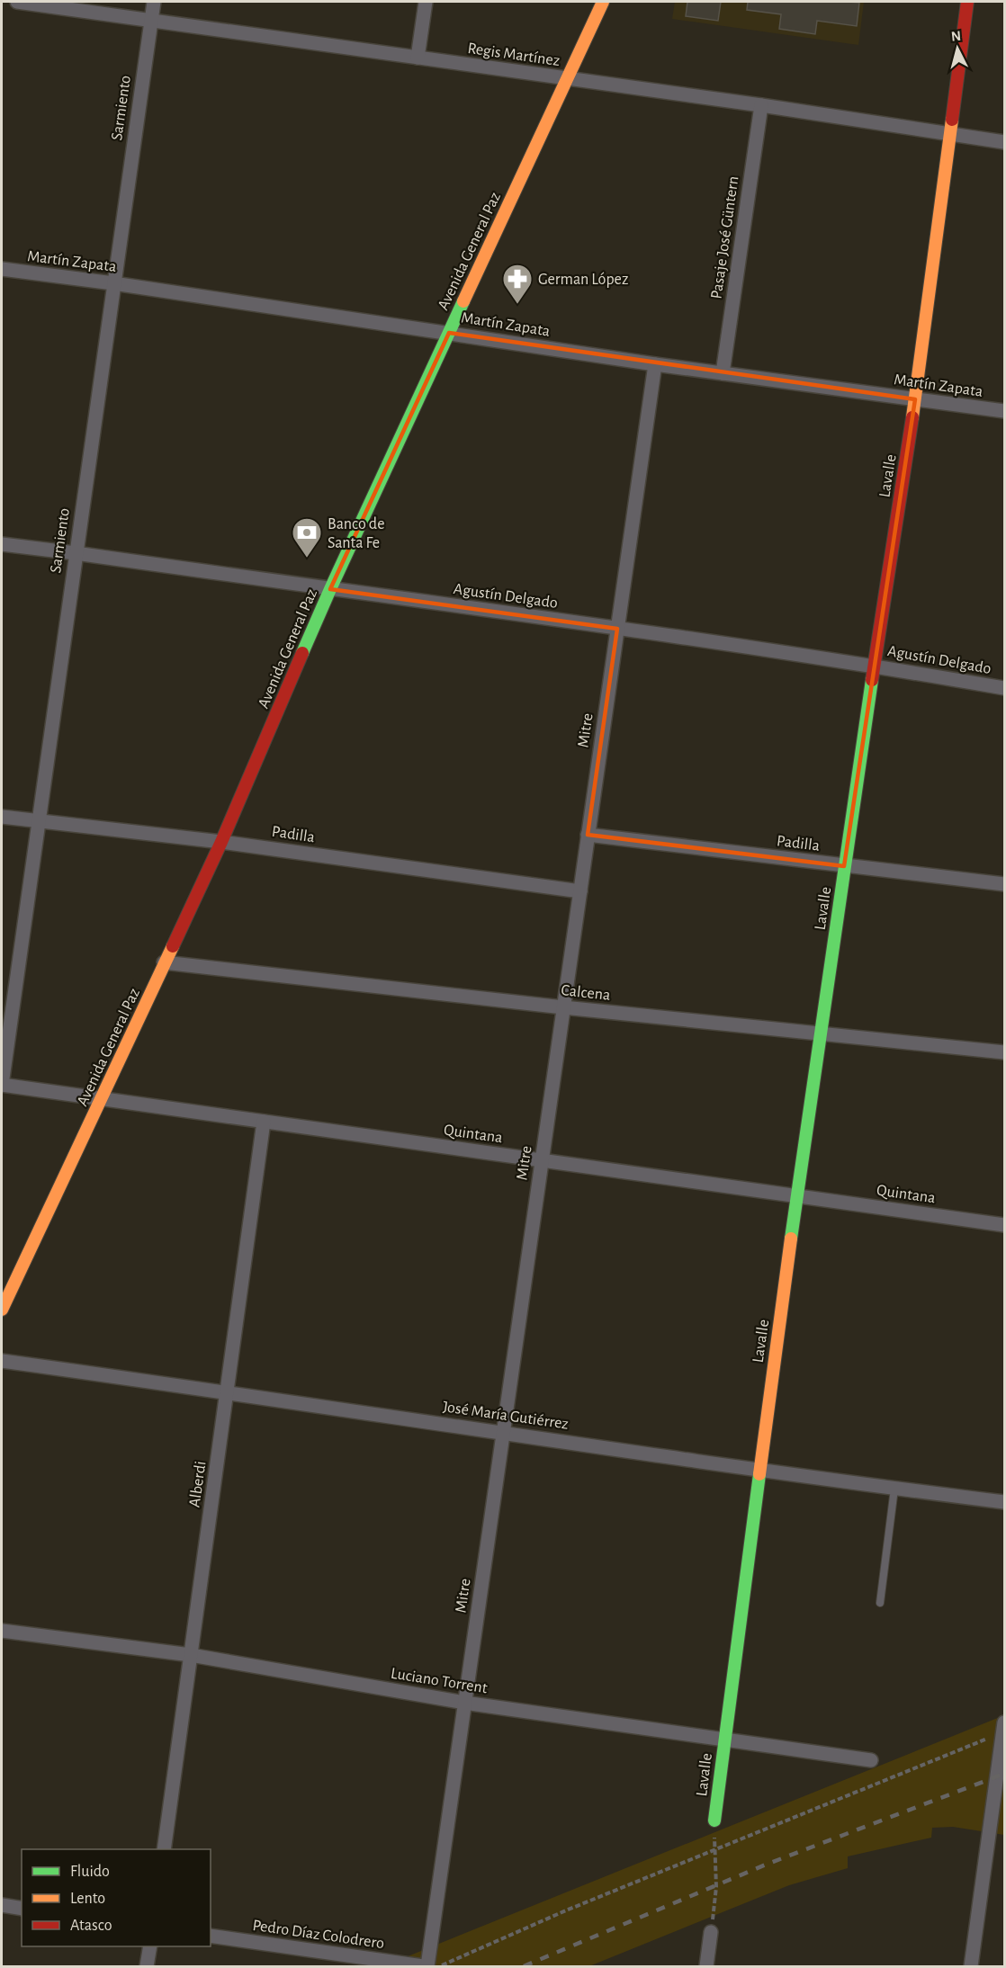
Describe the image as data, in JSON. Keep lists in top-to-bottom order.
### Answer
{
  "streets": {
    "street": [
      "Regis Martínez",
      "Sarmiento",
      "Pasaje José Güntern",
      "Avenida General Paz",
      "Martín Zapata",
      "Lavalle",
      "Agustín Delgado",
      "Mitre",
      "Padilla",
      "Calcena",
      "Quintana",
      "José María Gutiérrez",
      "Alberdi",
      "Luciano Torrent",
      "Pedro Díaz Colodrero"
    ]
  },
  "crossings": [
    ["Regis Martínez", "Sarmiento"],
    ["Regis Martínez", "Pasaje José Güntern"],
    ["Regis Martínez", "Avenida General Paz"],
    ["Regis Martínez", "Lavalle"],
    ["Sarmiento", "Martín Zapata"],
    ["Sarmiento", "Agustín Delgado"],
    ["Sarmiento", "Padilla"],
    ["Sarmiento", "Quintana"],
    ["Pasaje José Güntern", "Martín Zapata"],
    ["Avenida General Paz", "Martín Zapata"],
    ["Avenida General Paz", "Agustín Delgado"],
    ["Avenida General Paz", "Padilla"],
    ["Avenida General Paz", "Calcena"],
    ["Avenida General Paz", "Quintana"],
    ["Martín Zapata", "Lavalle"],
    ["Martín Zapata", "Mitre"],
    ["Lavalle", "Agustín Delgado"],
    ["Lavalle", "Padilla"],
    ["Lavalle", "Calcena"],
    ["Lavalle", "Quintana"],
    ["Lavalle", "José María Gutiérrez"],
    ["Lavalle", "Luciano Torrent"],
    ["Agustín Delgado", "Mitre"],
    ["Mitre", "Padilla"],
    ["Mitre", "Calcena"],
    ["Mitre", "Quintana"],
    ["Mitre", "José María Gutiérrez"],
    ["Mitre", "Luciano Torrent"],
    ["Quintana", "Alberdi"],
    ["José María Gutiérrez", "Alberdi"],
    ["Alberdi", "Luciano Torrent"]
  ],
  "places": {
    "pharmacy": ["German López"],
    "bank": ["Banco de Santa Fe"]
  },
  "legend": ["Fluido", "Lento", "Atasco"],
  "north": "top"
}
